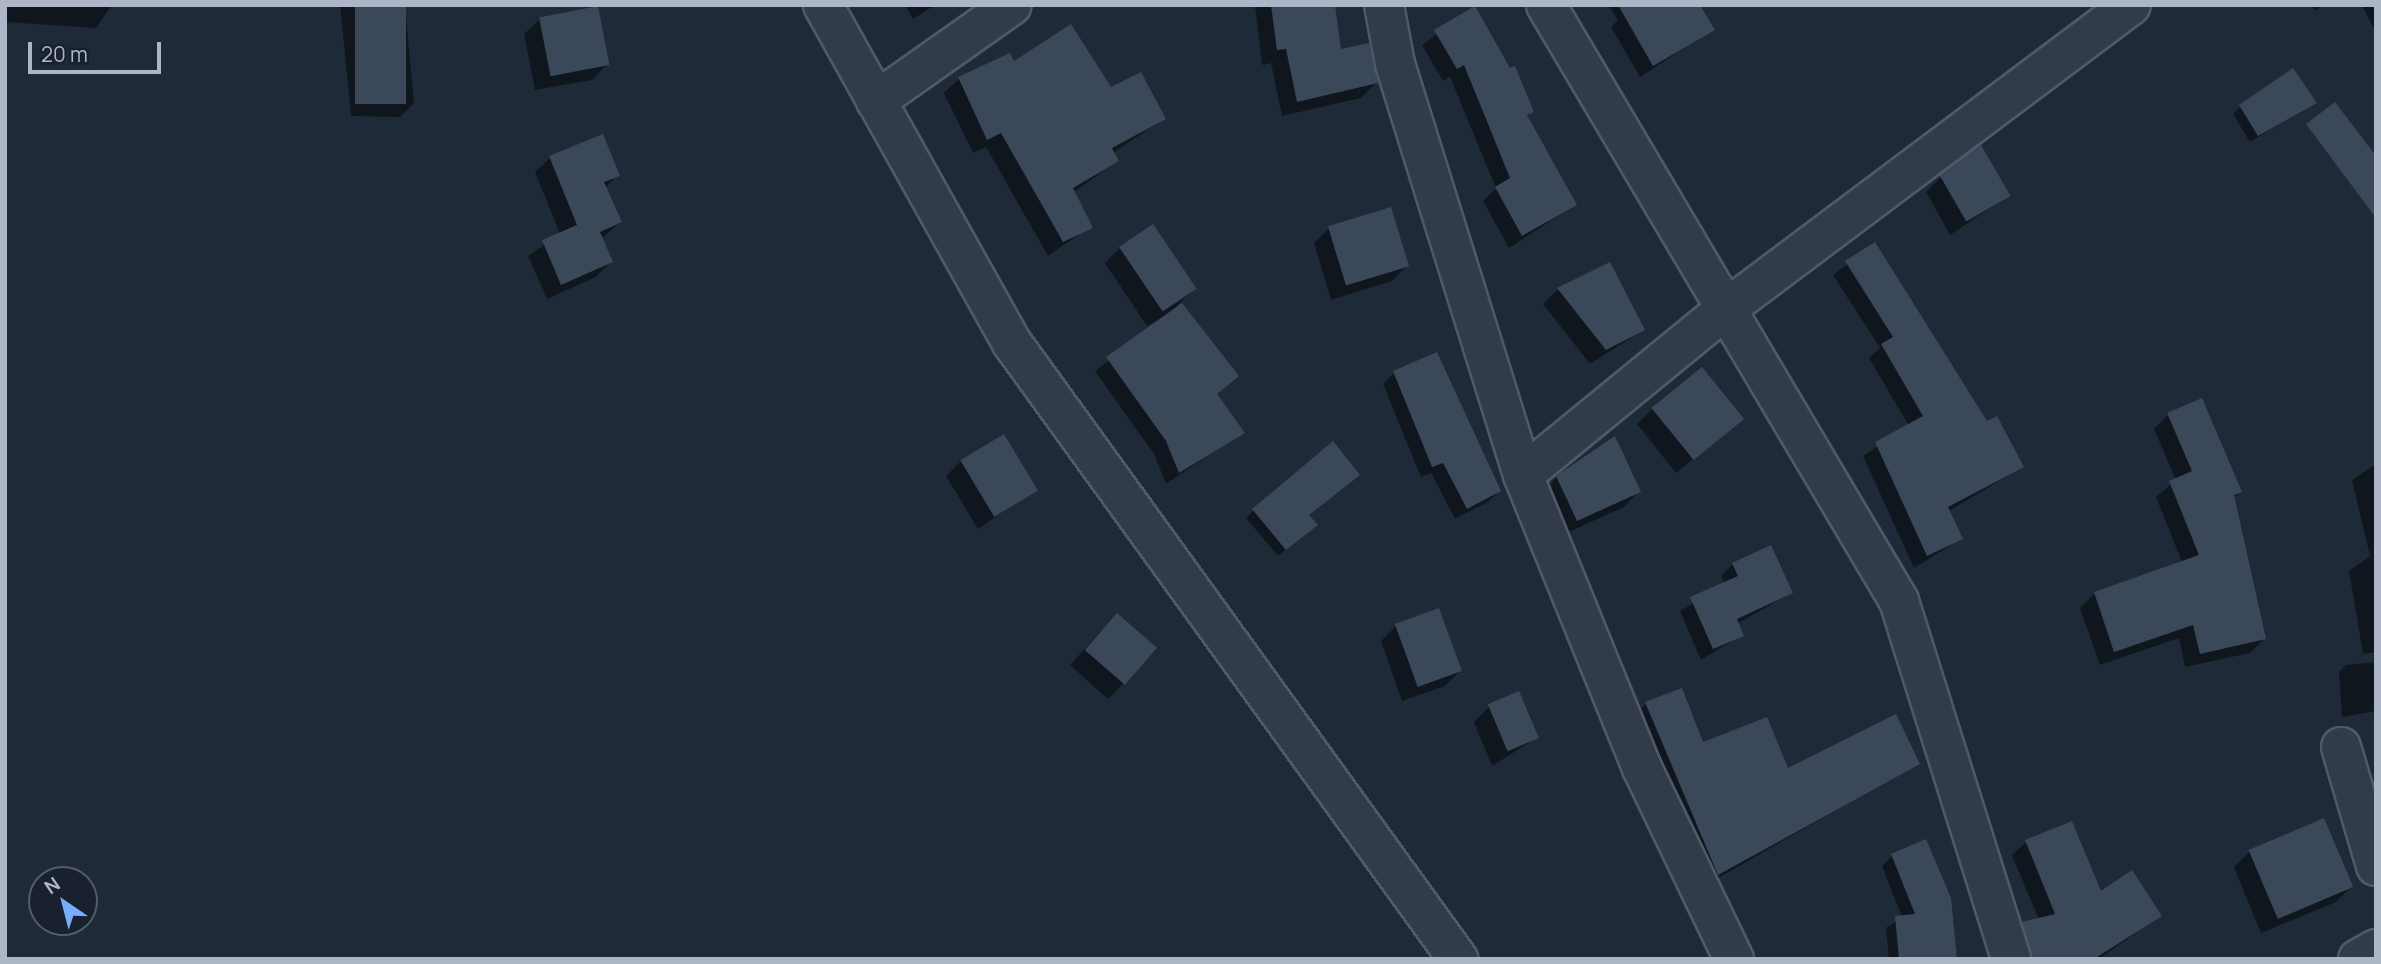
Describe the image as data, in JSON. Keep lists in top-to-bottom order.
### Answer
{
  "scale_bar": "20 m",
  "north": "top left"
}
